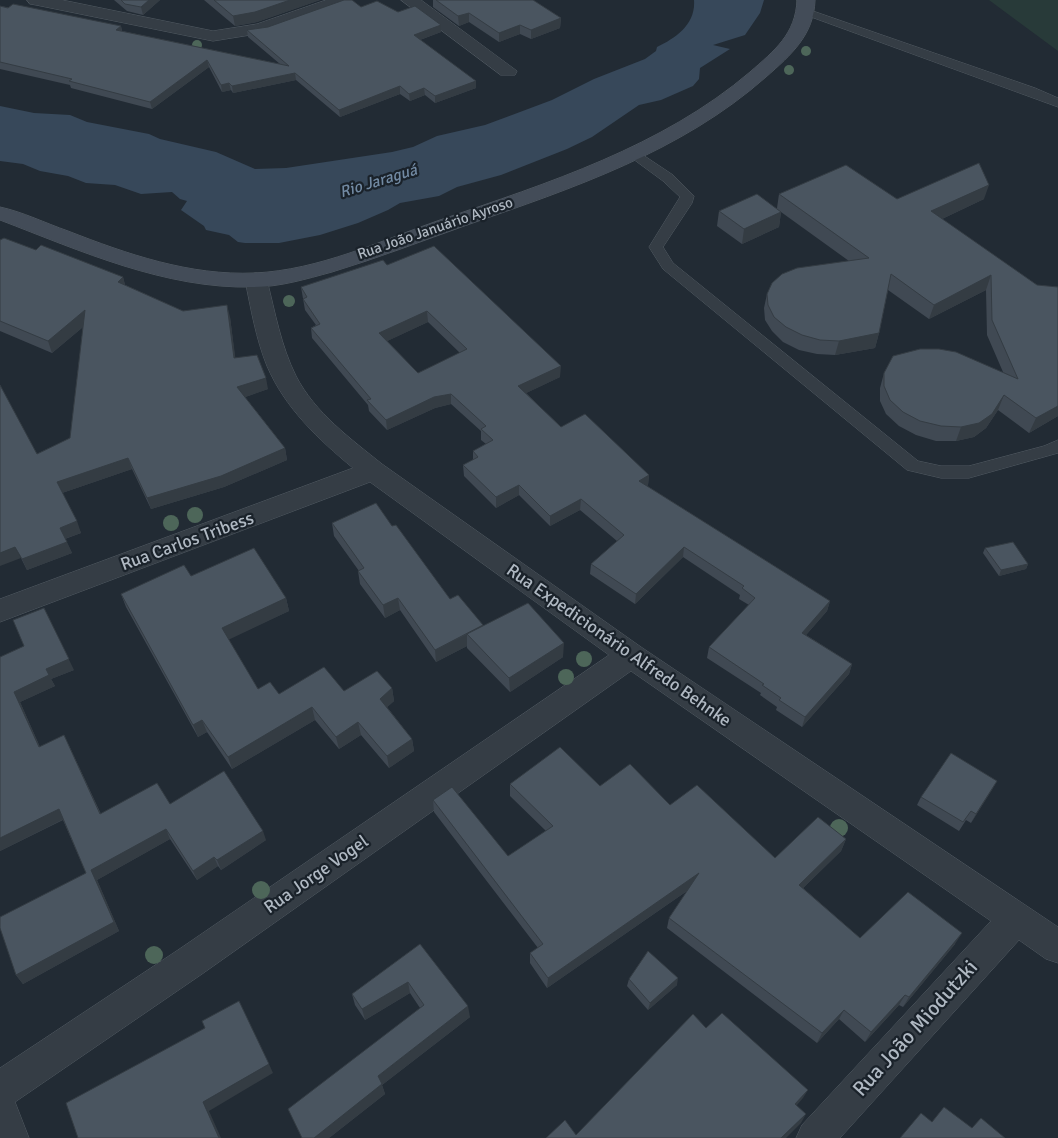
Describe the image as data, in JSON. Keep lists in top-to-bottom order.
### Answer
{
  "streets": {
    "main road": ["Rua João Januário Ayroso"],
    "street": [
      "Rua Carlos Tribess",
      "Rua Expedicionário Alfredo Behnke",
      "Rua Jorge Vogel",
      "Rua João Miodutzki"
    ]
  },
  "crossings": [
    ["Rua João Januário Ayroso", "Rua Expedicionário Alfredo Behnke"],
    ["Rua Carlos Tribess", "Rua Expedicionário Alfredo Behnke"],
    ["Rua Expedicionário Alfredo Behnke", "Rua Jorge Vogel"],
    ["Rua Expedicionário Alfredo Behnke", "Rua João Miodutzki"]
  ],
  "water": ["Rio Jaraguá"]
}
